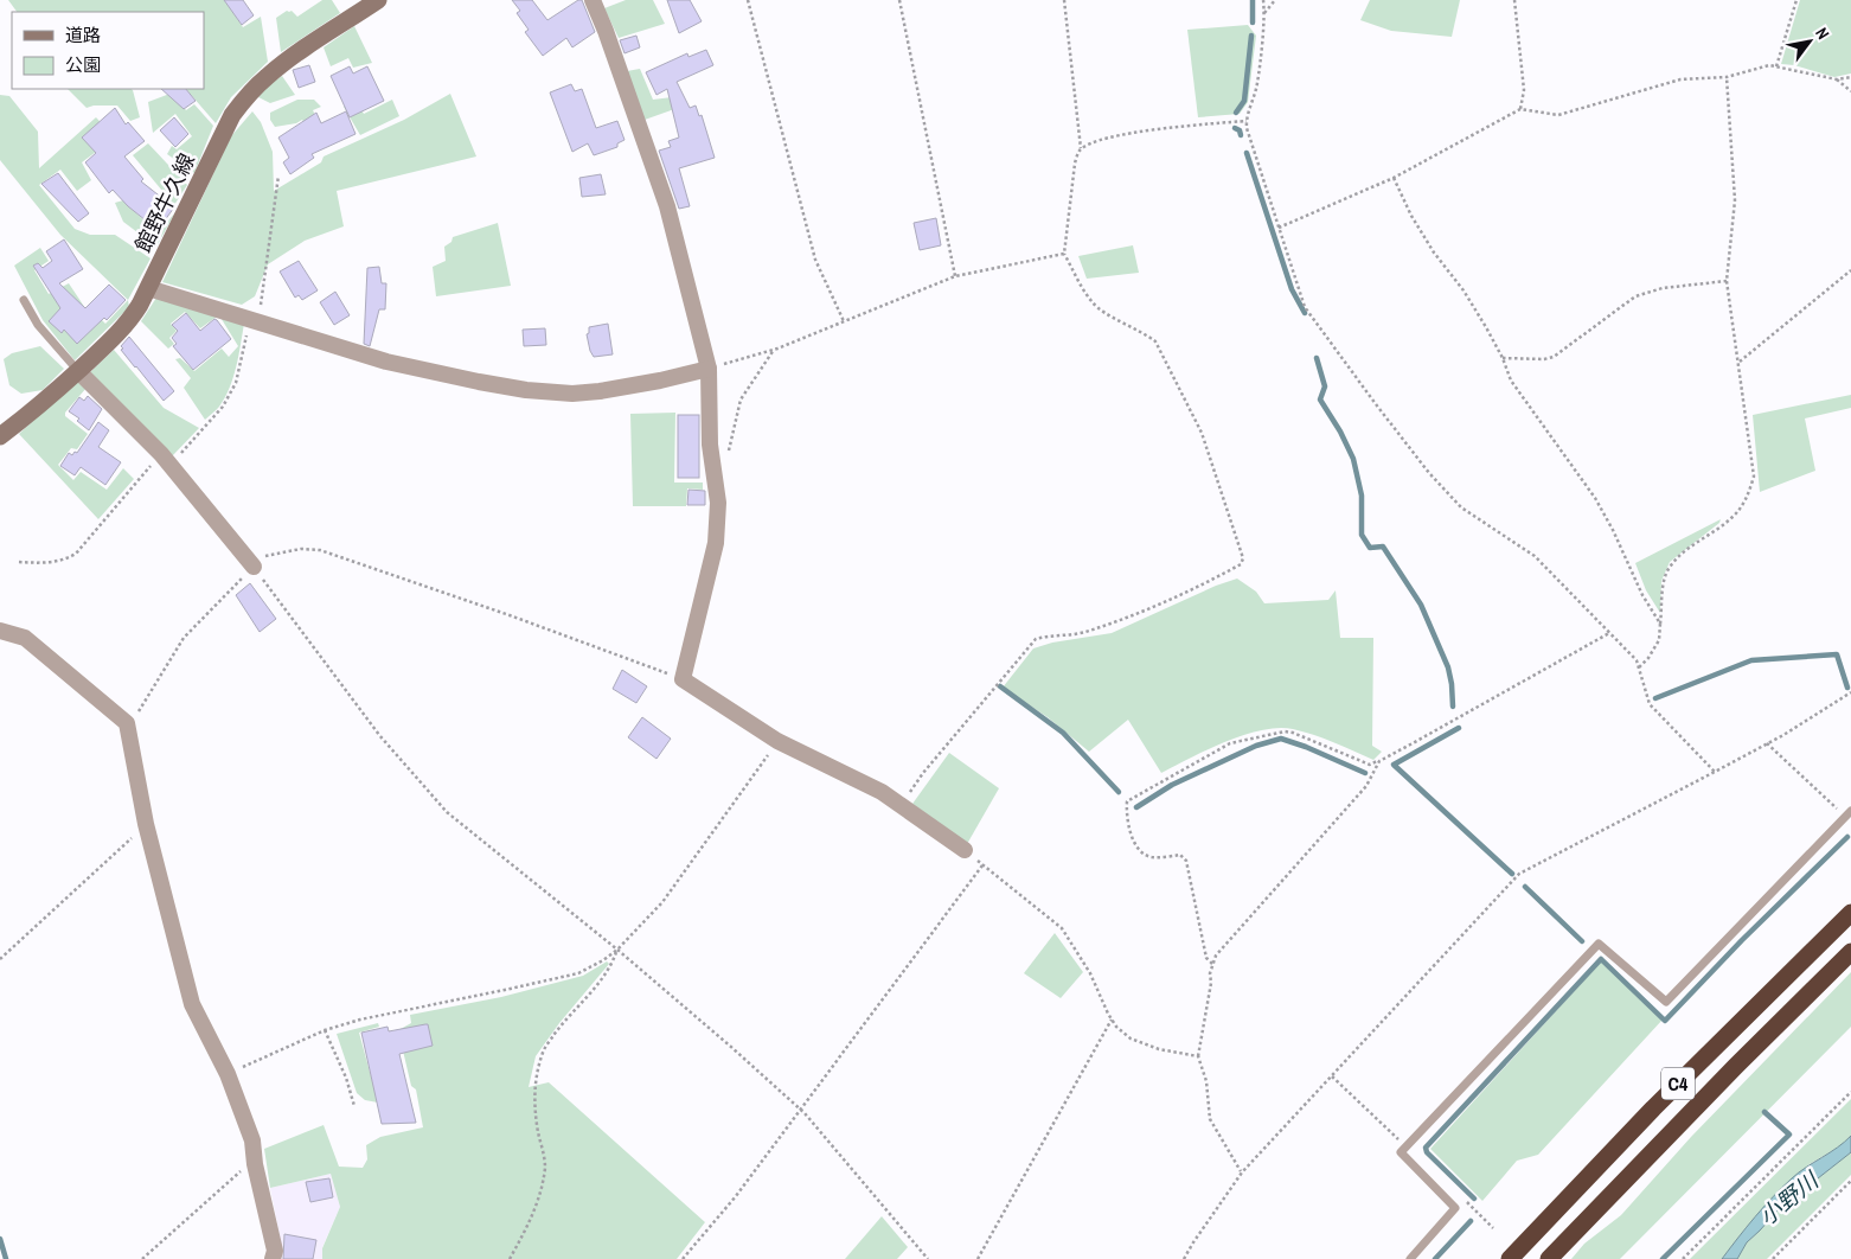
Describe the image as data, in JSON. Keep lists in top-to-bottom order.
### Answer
{
  "streets": {
    "highway": ["C4"],
    "main road": ["館野牛久線"]
  },
  "water": ["小野川"],
  "legend": ["道路", "公園"],
  "north": "top right"
}
